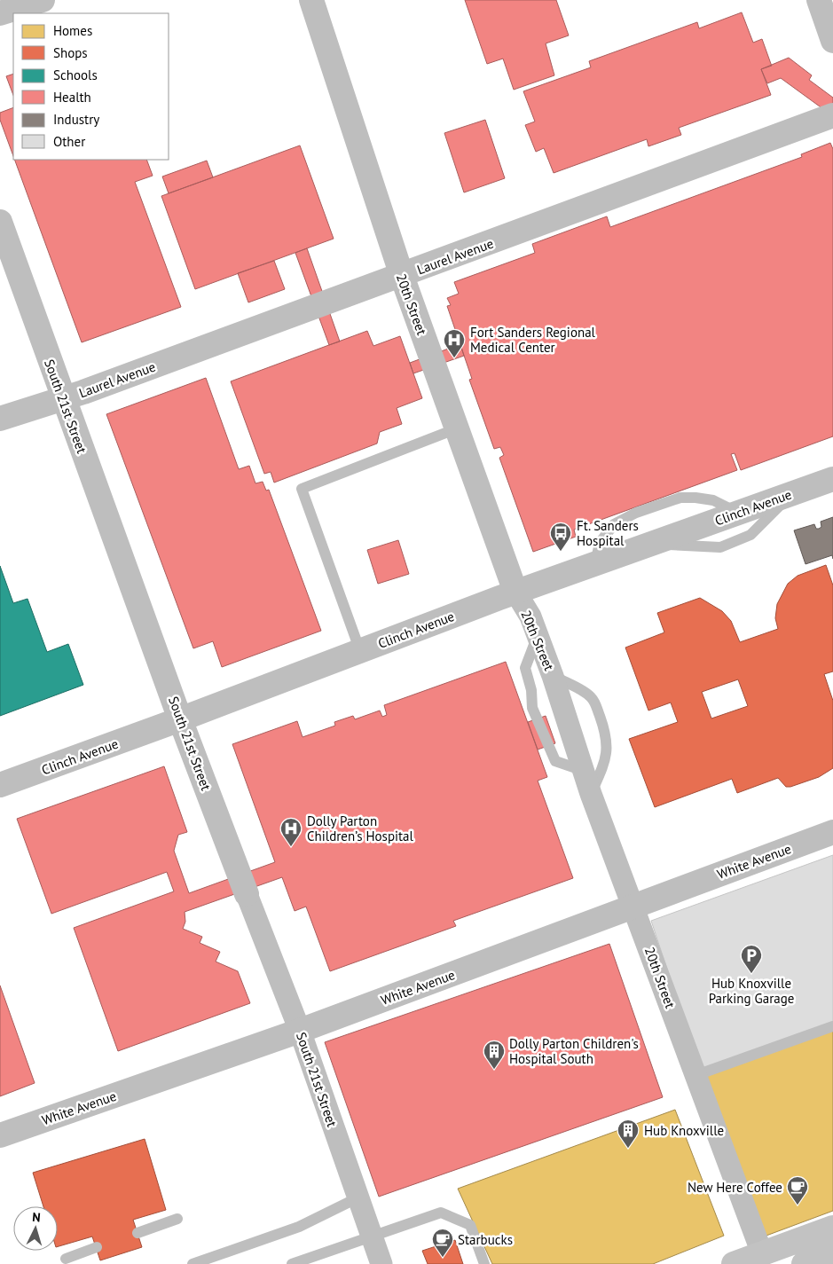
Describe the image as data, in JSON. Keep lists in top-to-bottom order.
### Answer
{
  "streets": {
    "street": [
      "Laurel Avenue",
      "20th Street",
      "South 21st Street",
      "Clinch Avenue",
      "White Avenue"
    ]
  },
  "crossings": [
    ["Laurel Avenue", "20th Street"],
    ["Laurel Avenue", "South 21st Street"],
    ["20th Street", "Clinch Avenue"],
    ["20th Street", "White Avenue"],
    ["South 21st Street", "Clinch Avenue"],
    ["South 21st Street", "White Avenue"]
  ],
  "places": {
    "hospital": ["Fort Sanders Regional Medical Center", "Dolly Parton Children’s Hospital"],
    "bus stop": ["Ft. Sanders Hospital"],
    "parking": ["Hub Knoxville Parking Garage"],
    "building": ["Dolly Parton Children's Hospital South", "Hub Knoxville"],
    "cafe": ["New Here Coffee", "Starbucks"]
  },
  "legend": [
    "Homes",
    "Shops",
    "Schools",
    "Health",
    "Industry",
    "Other"
  ],
  "north": "top"
}
